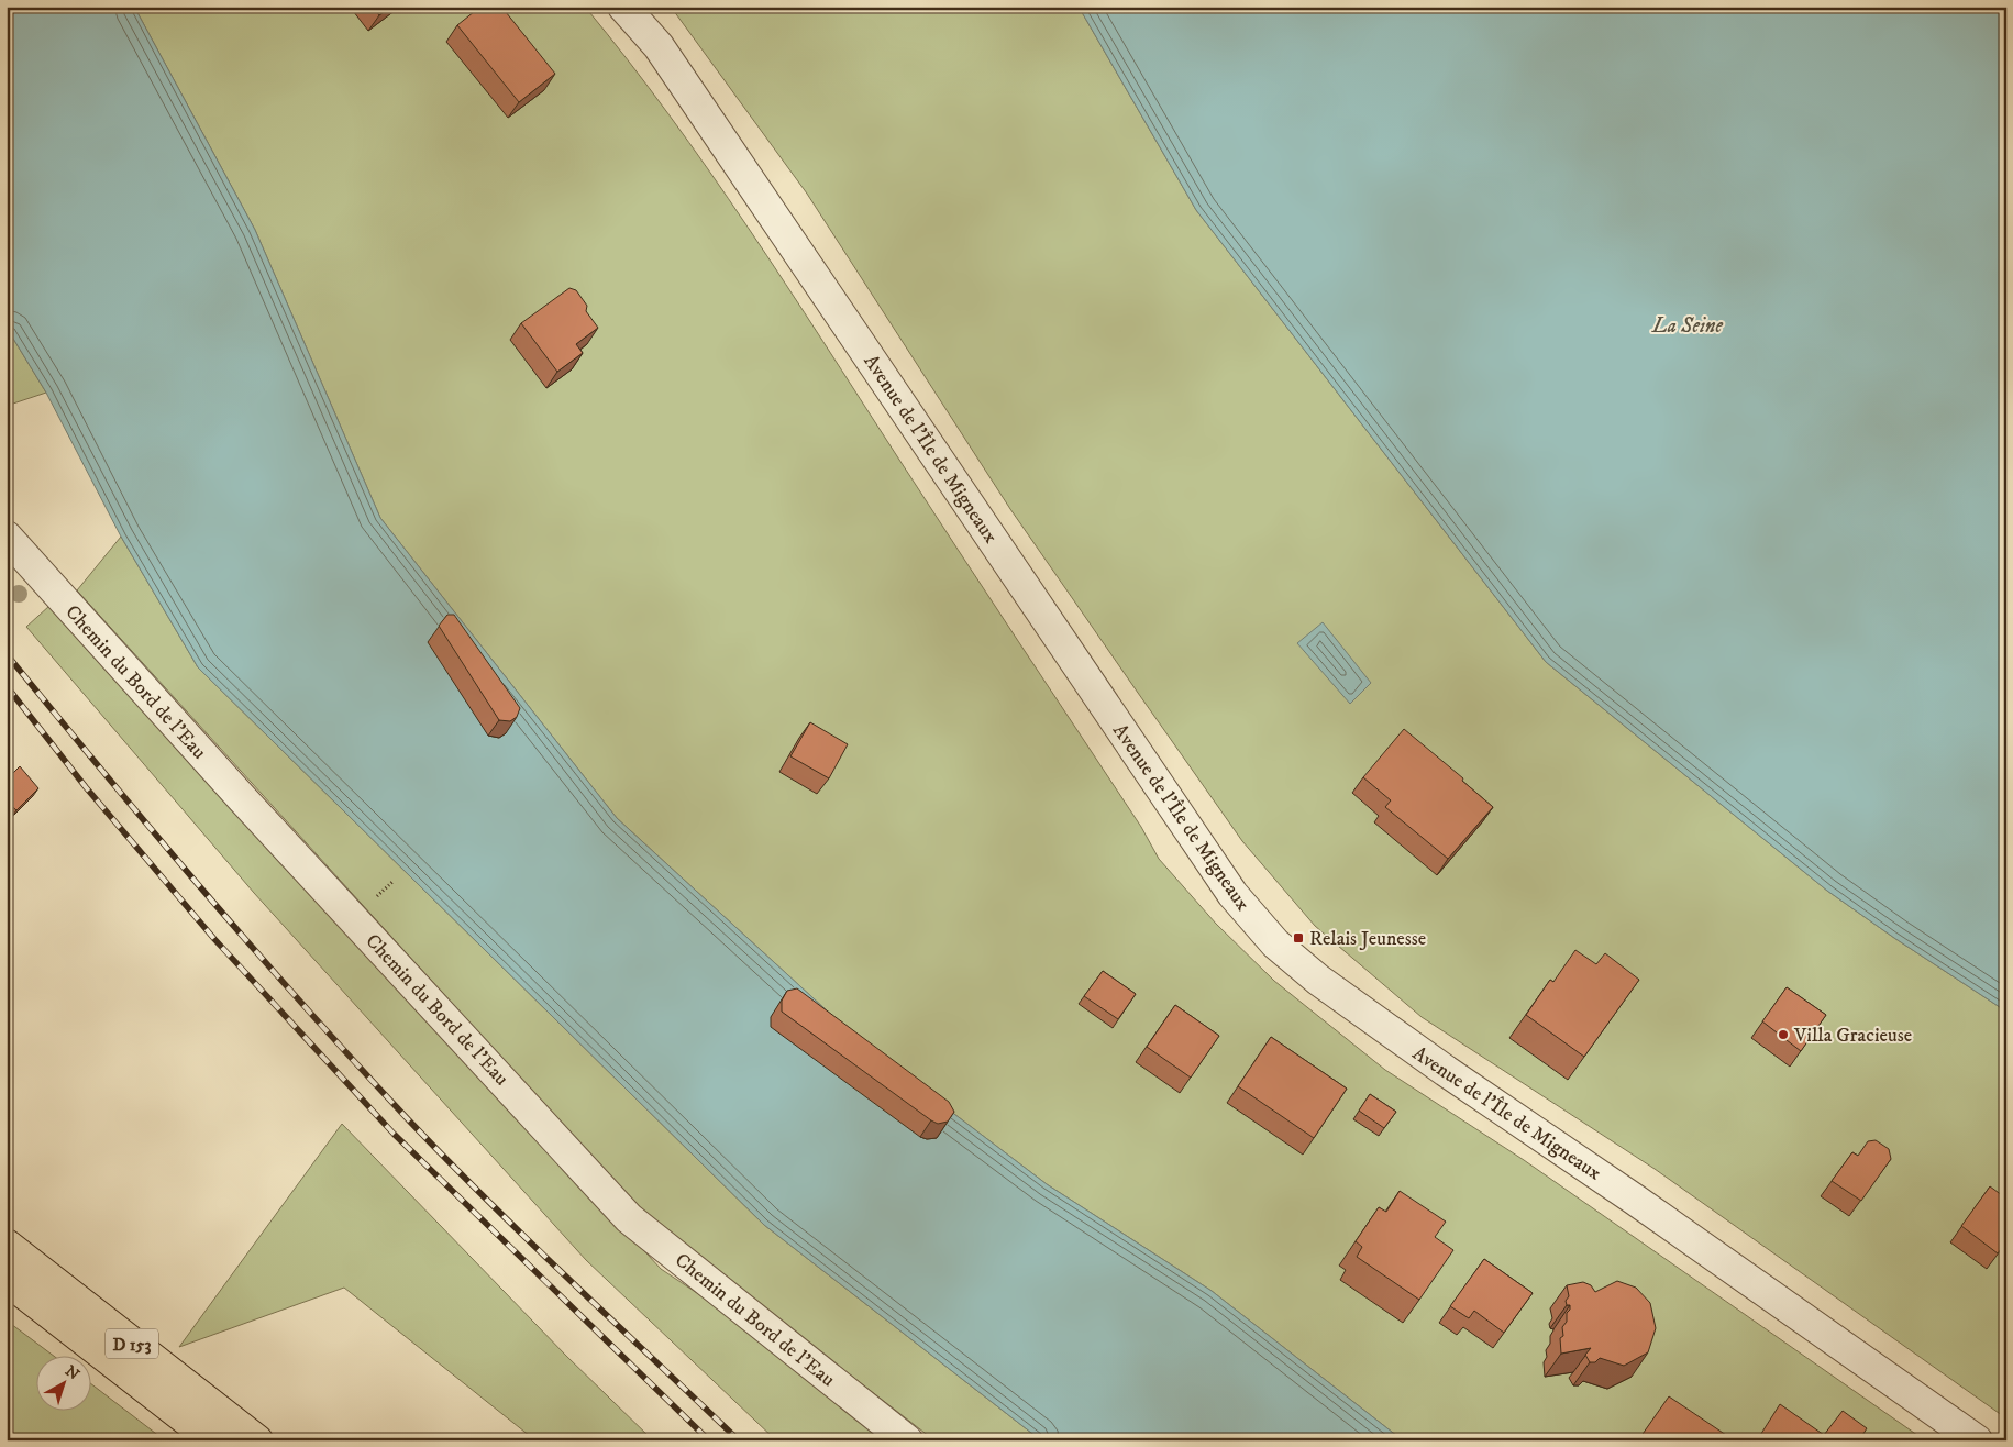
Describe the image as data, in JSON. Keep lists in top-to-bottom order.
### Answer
{
  "streets": {
    "main road": ["D 153"],
    "street": ["Avenue de l'Île de Migneaux", "Chemin du Bord de l'Eau"]
  },
  "water": ["La Seine"],
  "places": {
    "transit": ["Relais Jeunesse"],
    "other": ["Villa Gracieuse"]
  },
  "north": "top right"
}
